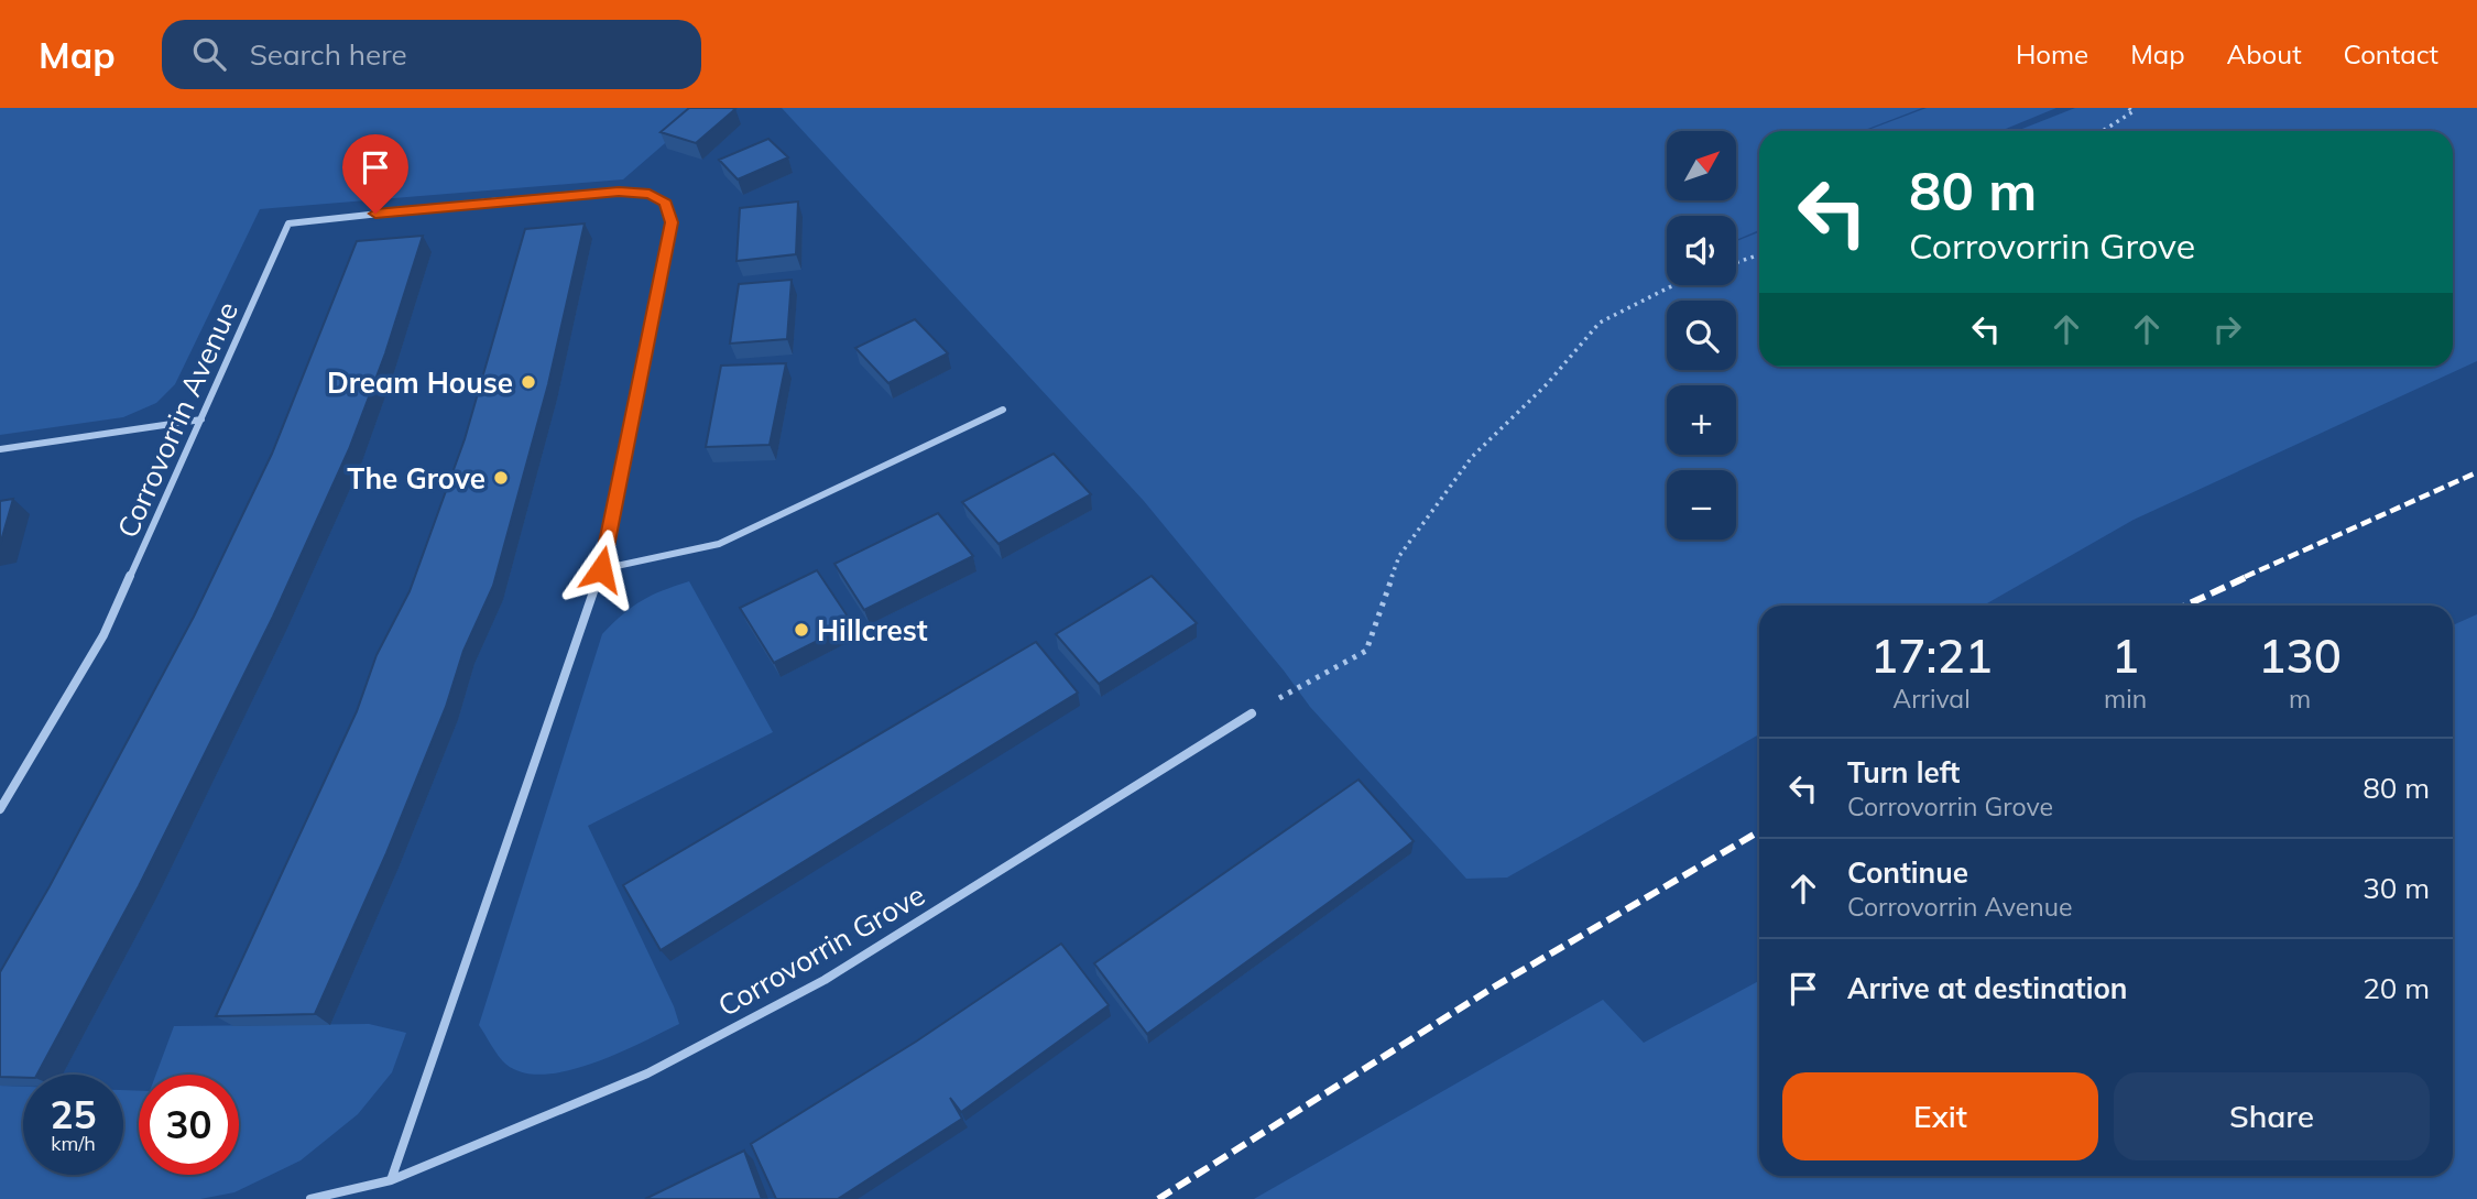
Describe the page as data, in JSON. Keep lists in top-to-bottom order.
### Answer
{
  "streets": {
    "street": ["Corrovorrin Avenue", "Corrovorrin Grove"]
  },
  "places": ["Dream House", "The Grove", "Hillcrest"],
  "north": "top right",
  "page": {
    "header": "Map",
    "search": "Search here",
    "nav": [
      "Home",
      "Map",
      "About",
      "Contact"
    ],
    "map_buttons": ["+", "−"],
    "turn": ["80 m", "Corrovorrin Grove"],
    "eta": [
      "17:21",
      "Arrival",
      "1",
      "min",
      "130",
      "m"
    ],
    "list": [
      {
        "name": "Turn left",
        "note": "Corrovorrin Grove",
        "value": "80 m"
      },
      {
        "name": "Continue",
        "note": "Corrovorrin Avenue",
        "value": "30 m"
      },
      {
        "name": "Arrive at destination",
        "value": "20 m"
      }
    ],
    "buttons": ["Exit", "Share"],
    "speed": "25 km/h",
    "limit": "30"
  }
}
